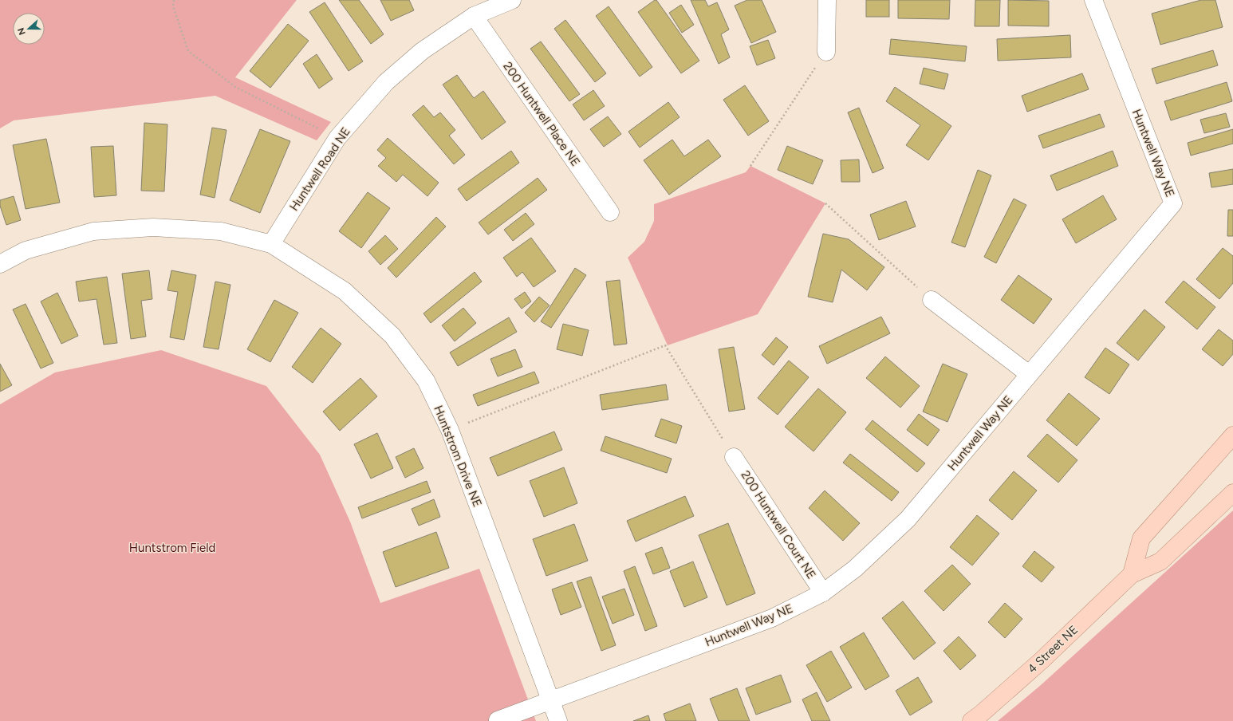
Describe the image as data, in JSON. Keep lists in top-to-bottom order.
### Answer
{
  "streets": {
    "main road": ["4 Street NE"],
    "street": [
      "200 Huntwell Place NE",
      "Huntwell Way NE",
      "Huntwell Road NE",
      "Huntstrom Drive NE",
      "200 Huntwell Court NE"
    ]
  },
  "crossings": [
    ["200 Huntwell Place NE", "Huntwell Road NE"],
    ["Huntwell Way NE", "Huntstrom Drive NE"],
    ["Huntwell Way NE", "200 Huntwell Court NE"],
    ["Huntwell Road NE", "Huntstrom Drive NE"]
  ],
  "parks": ["Huntstrom Field"],
  "north": "left"
}
